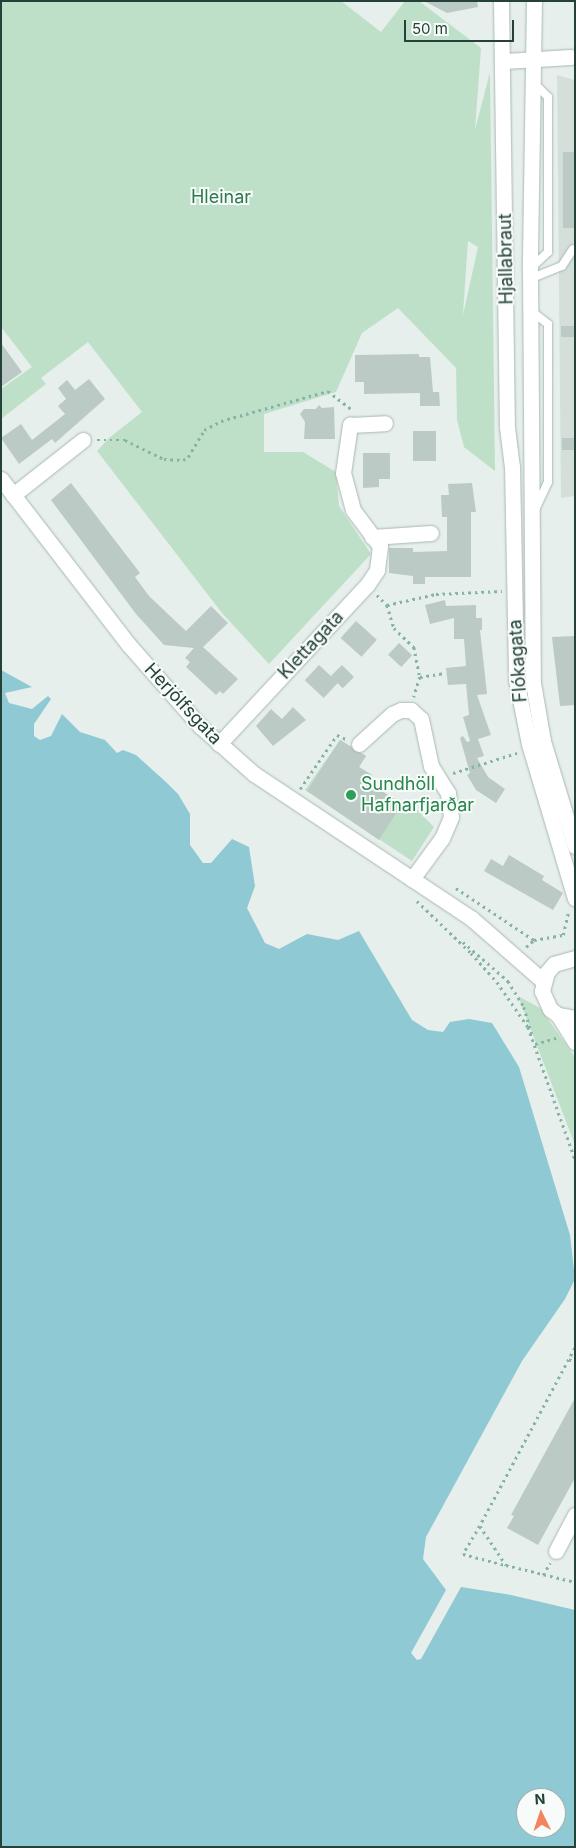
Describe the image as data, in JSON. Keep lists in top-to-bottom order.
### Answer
{
  "streets": {
    "main road": [
      "Hjallabraut",
      "Klettagata",
      "Flókagata",
      "Herjólfsgata"
    ]
  },
  "crossings": [
    ["Hjallabraut", "Flókagata"],
    ["Klettagata", "Herjólfsgata"]
  ],
  "parks": ["Hleinar"],
  "places": ["Sundhöll Hafnarfjarðar"],
  "scale_bar": "50 m",
  "north": "top"
}
